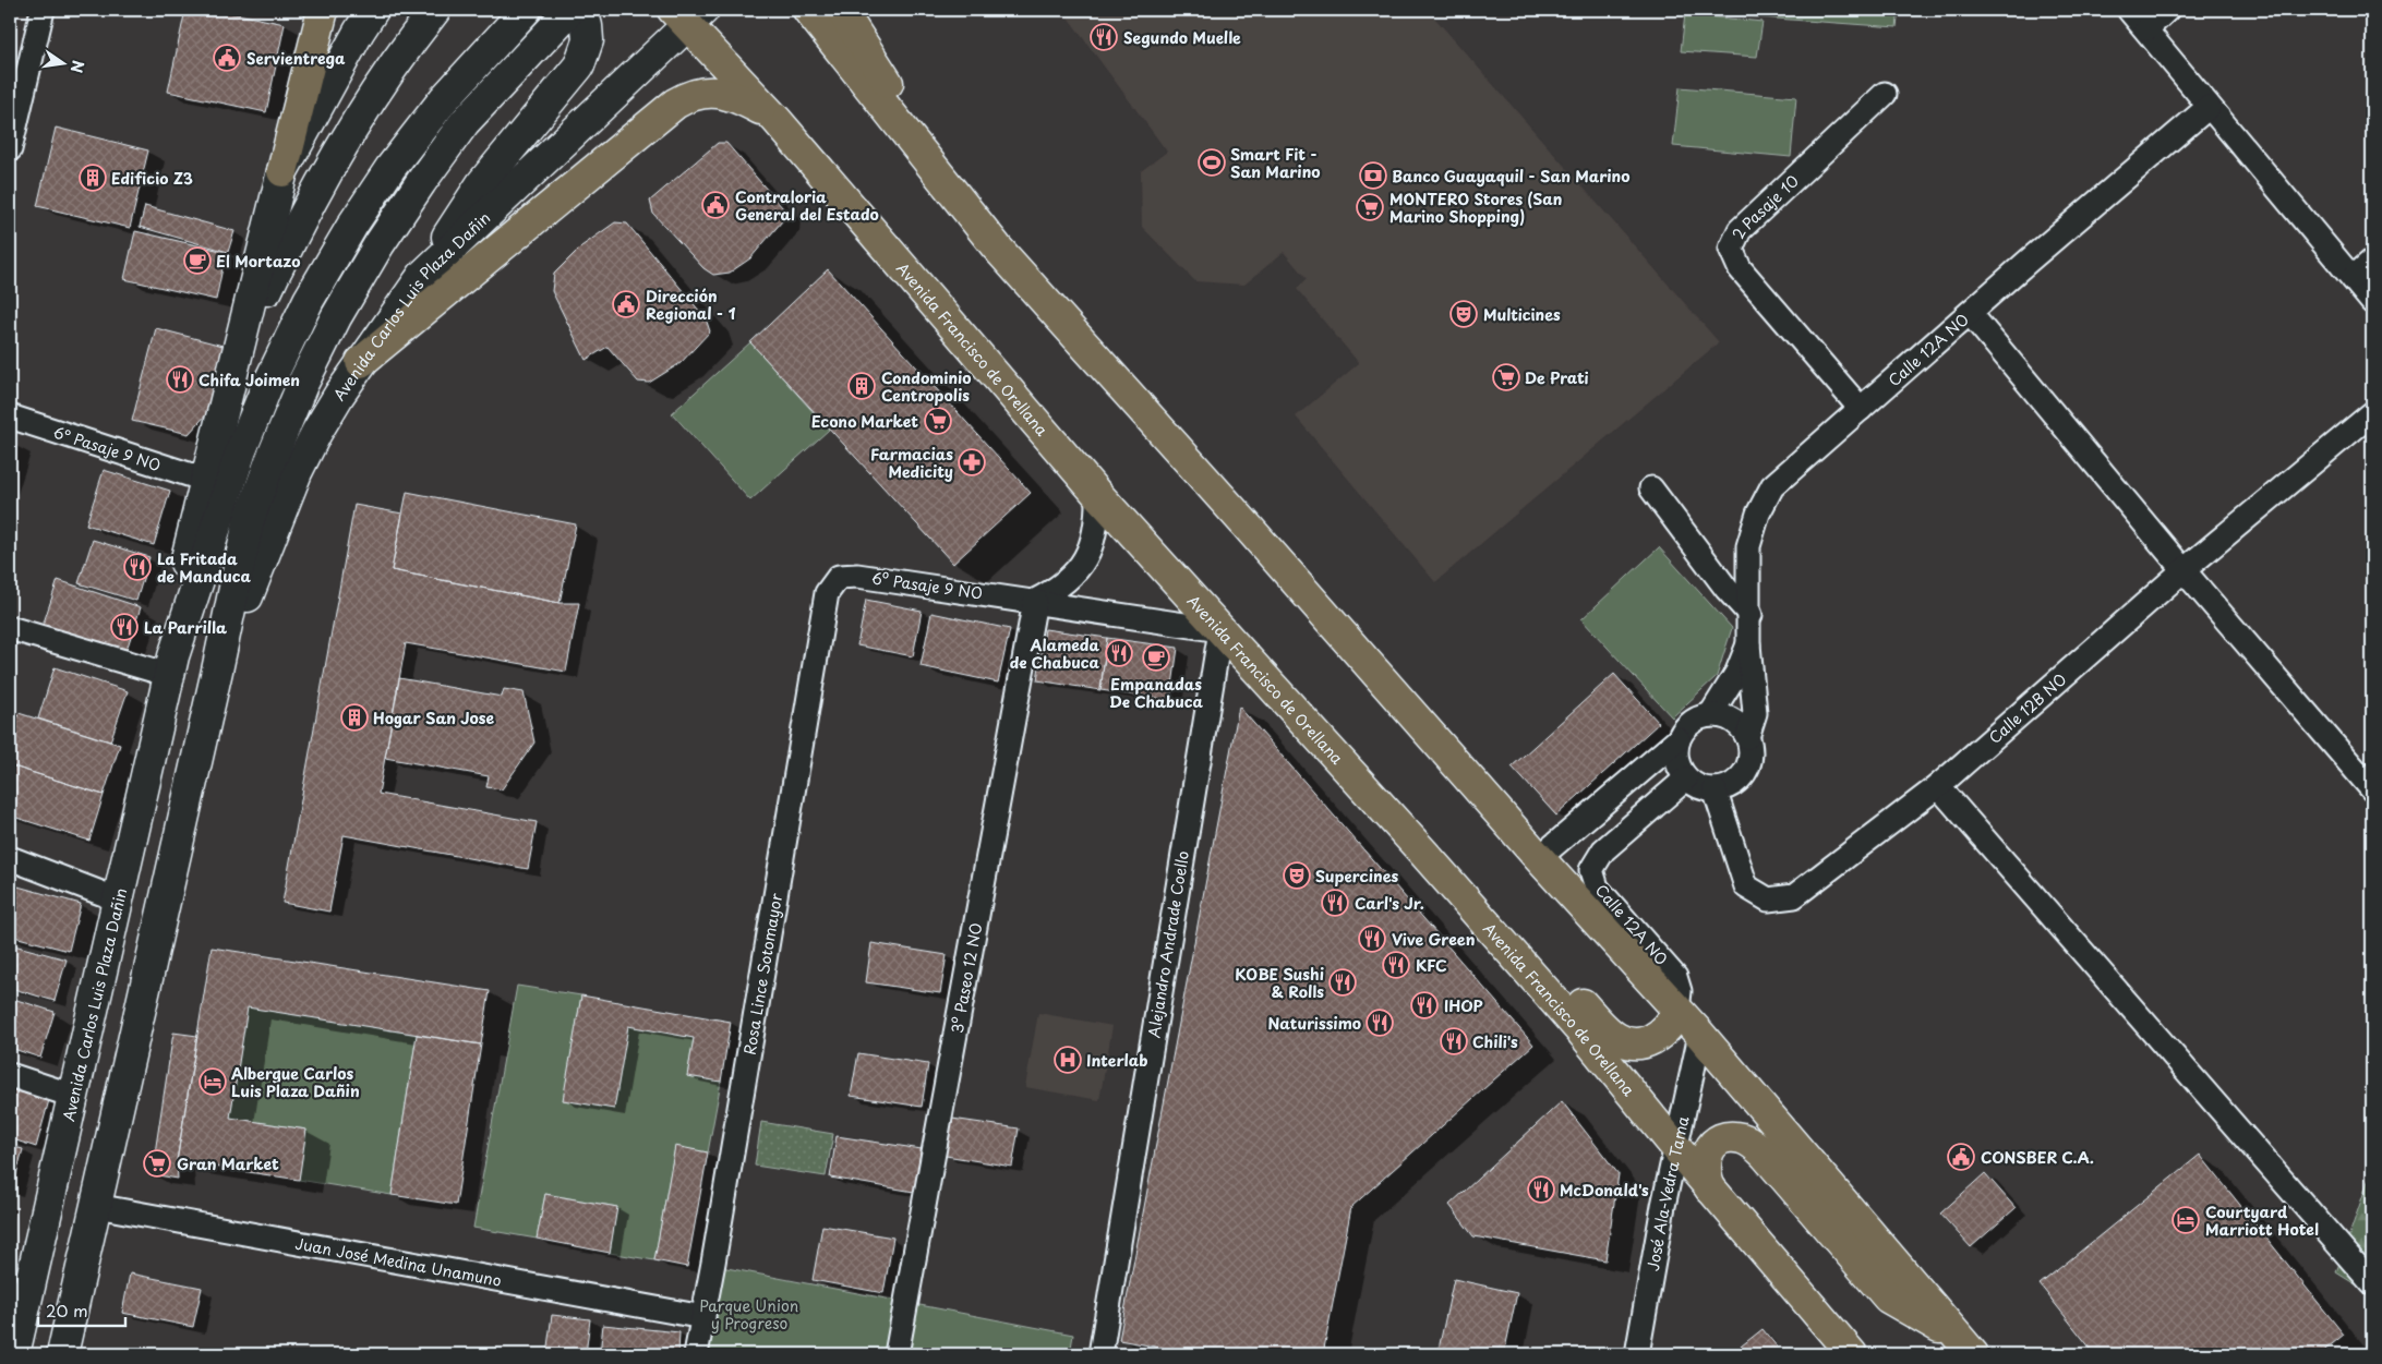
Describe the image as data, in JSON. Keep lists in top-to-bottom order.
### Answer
{
  "streets": {
    "main road": ["Avenida Carlos Luis Plaza Dañin", "Avenida Francisco de Orellana"],
    "street": [
      "2 Pasaje 10",
      "Calle 12A NO",
      "6° Pasaje 9 NO",
      "6º Pasaje 9 NO",
      "Calle 12B NO",
      "Alejandro Andrade Coello",
      "Rosa Lince Sotomayor",
      "3º Paseo 12 NO",
      "José Ala-Vedra Tama",
      "Juan José Medina Unamuno"
    ]
  },
  "crossings": [
    ["2 Pasaje 10", "Calle 12A NO"],
    ["Avenida Carlos Luis Plaza Dañin", "Avenida Francisco de Orellana"],
    ["Avenida Carlos Luis Plaza Dañin", "6° Pasaje 9 NO"],
    ["Avenida Carlos Luis Plaza Dañin", "Juan José Medina Unamuno"],
    ["Avenida Francisco de Orellana", "6º Pasaje 9 NO"],
    ["Avenida Francisco de Orellana", "Alejandro Andrade Coello"],
    ["Avenida Francisco de Orellana", "José Ala-Vedra Tama"],
    ["Calle 12A NO", "Calle 12B NO"],
    ["6º Pasaje 9 NO", "Alejandro Andrade Coello"],
    ["6º Pasaje 9 NO", "Rosa Lince Sotomayor"],
    ["6º Pasaje 9 NO", "3º Paseo 12 NO"],
    ["Rosa Lince Sotomayor", "Juan José Medina Unamuno"]
  ],
  "parks": ["Parque Union y Progreso"],
  "places": {
    "restaurant": [
      "Segundo Muelle",
      "Chifa Joimen",
      "La Fritada de Manduca",
      "La Parrilla",
      "Alameda de Chabuca",
      "Carl's Jr.",
      "Vive Green",
      "KFC",
      "KOBE Sushi & Rolls",
      "IHOP",
      "Naturissimo",
      "Chili's",
      "McDonald's"
    ],
    "public building": [
      "Servientrega",
      "Contraloria General del Estado",
      "Dirección Regional - 1",
      "CONSBER C.A."
    ],
    "sports": ["Smart Fit - San Marino"],
    "bank": ["Banco Guayaquil - San Marino"],
    "building": ["Edificio Z3", "Condominio Centropolis", "Hogar San Jose"],
    "supermarket": [
      "MONTERO Stores (San Marino Shopping)",
      "De Prati",
      "Econo Market",
      "Gran Market"
    ],
    "cafe": ["El Mortazo", "Empanadas De Chabuca"],
    "theatre": ["Multicines", "Supercines"],
    "pharmacy": ["Farmacias Medicity"],
    "hospital": ["Interlab"],
    "hotel": ["Albergue Carlos Luis Plaza Dañin", "Courtyard Marriott Hotel"]
  },
  "scale_bar": "20 m",
  "north": "right"
}
